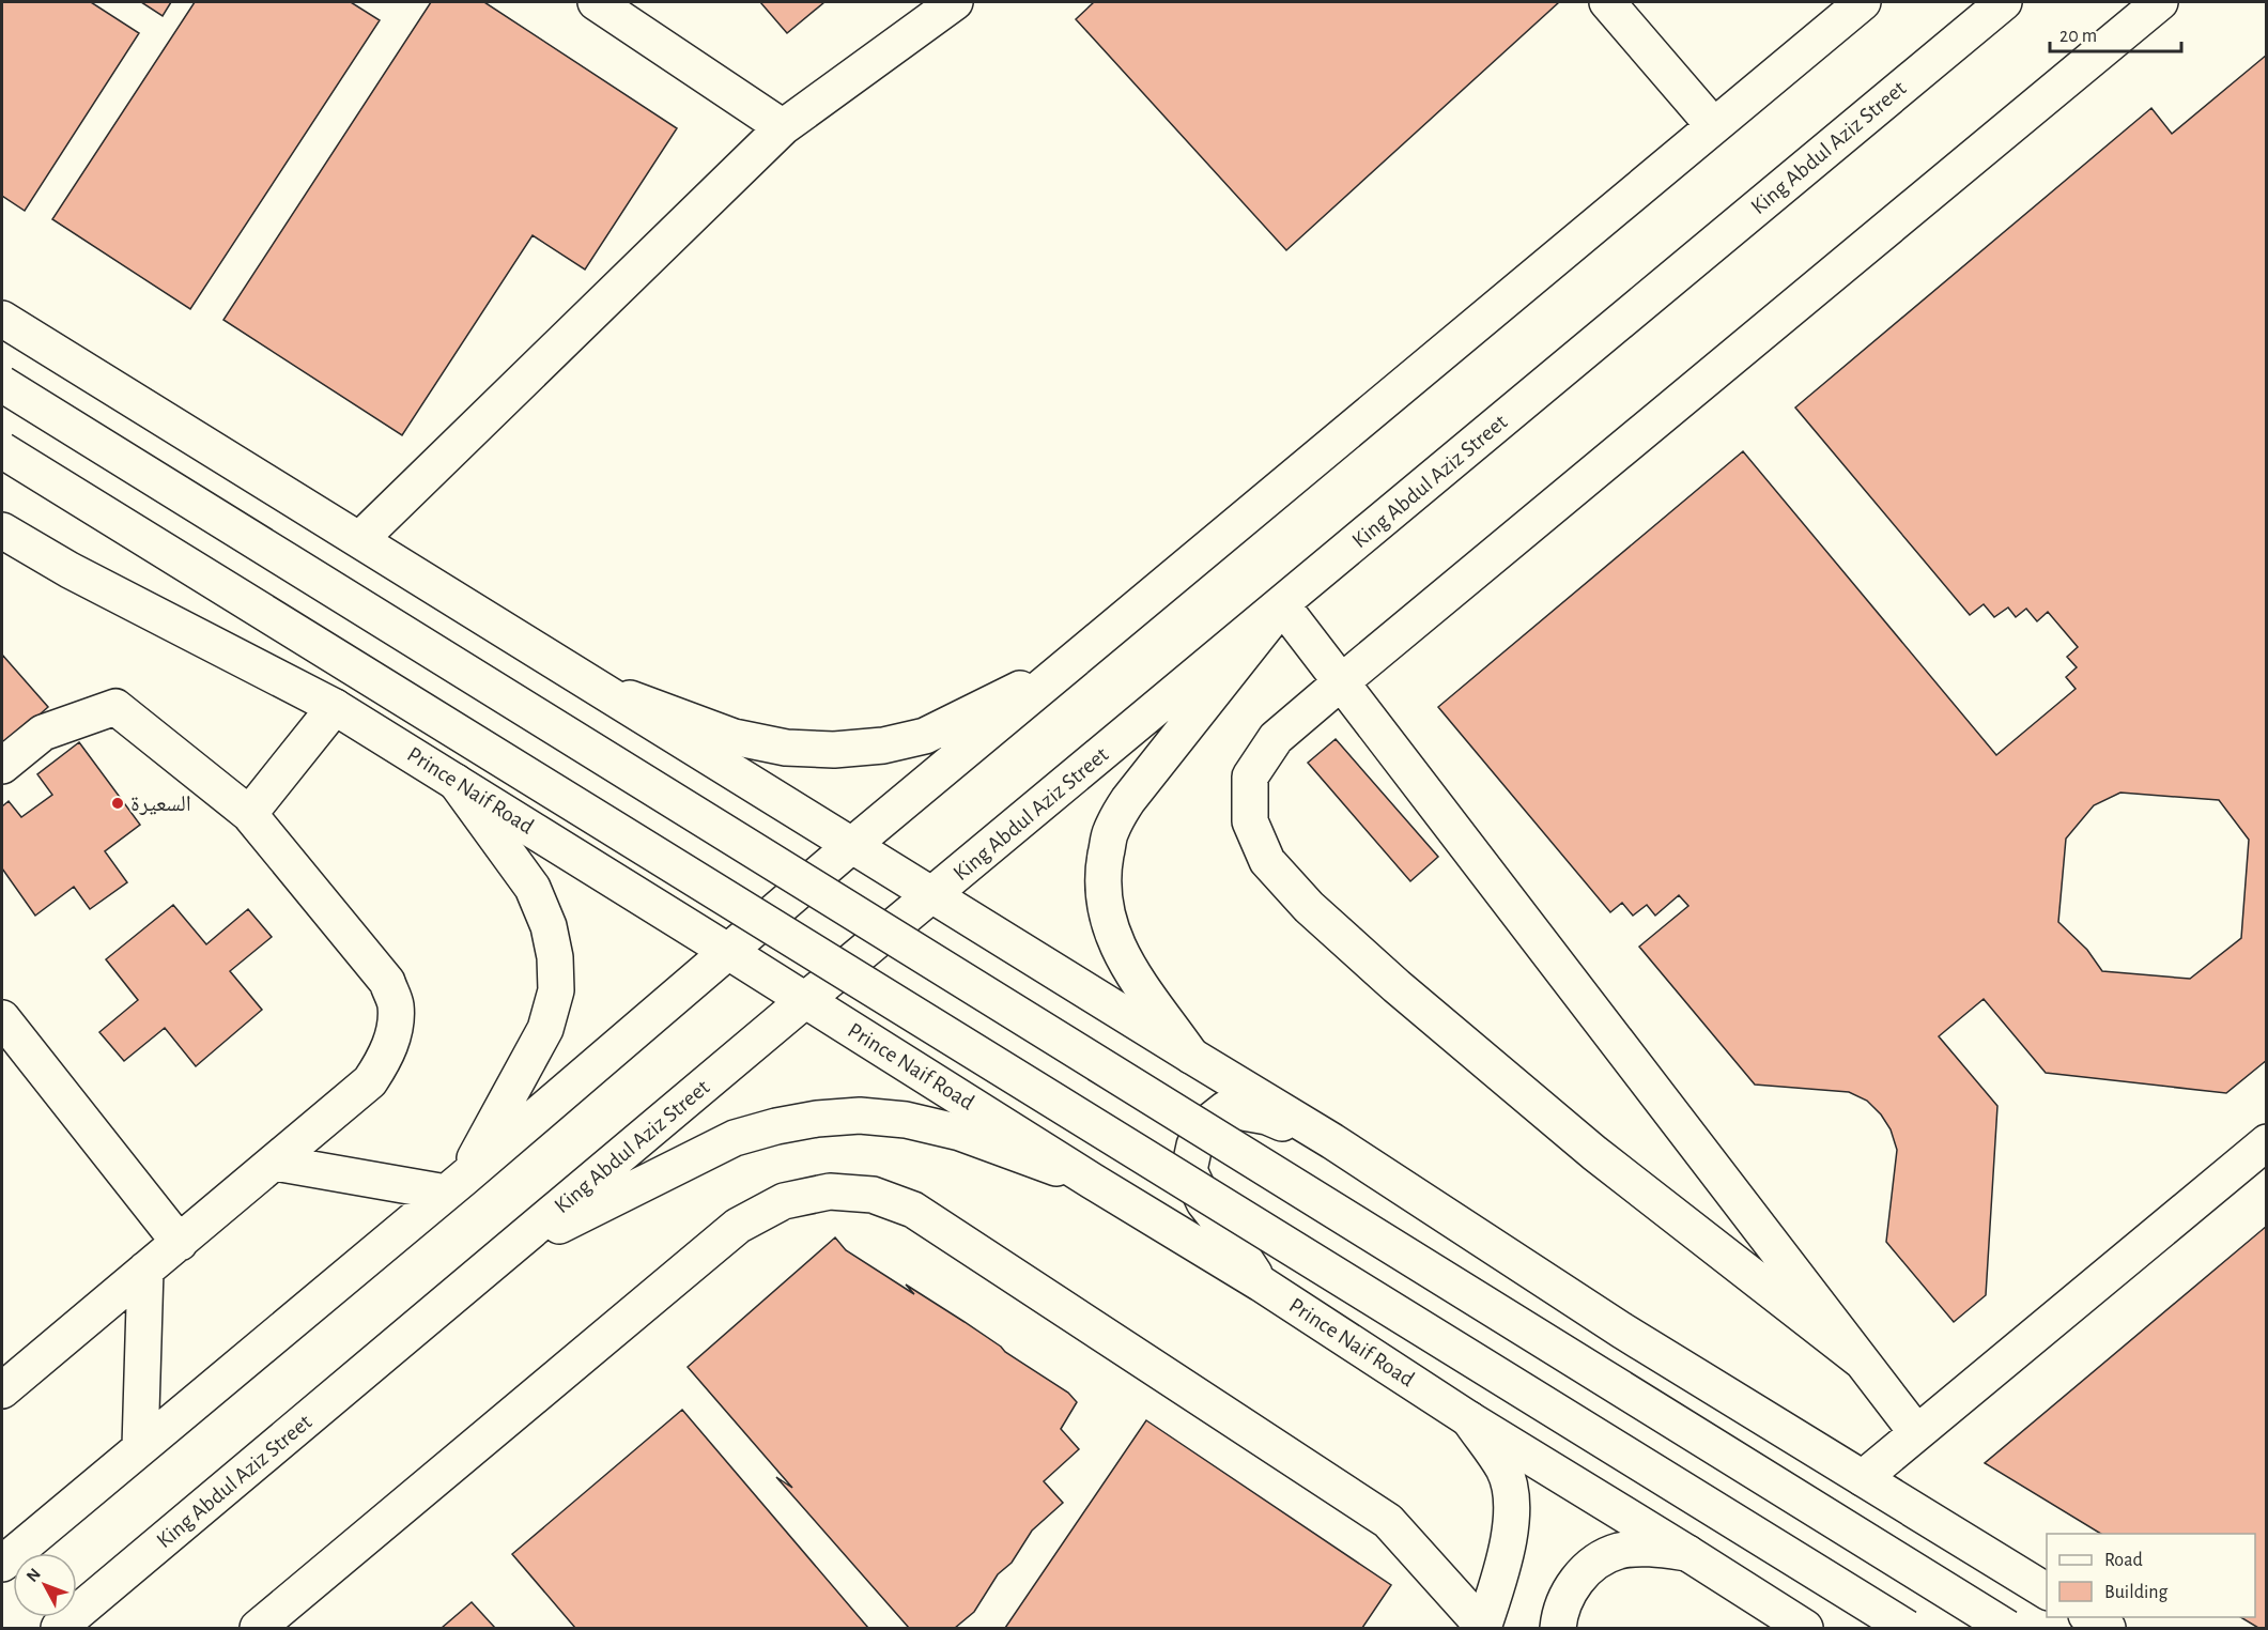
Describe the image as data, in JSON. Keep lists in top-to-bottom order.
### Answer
{
  "streets": {
    "street": ["King Abdul Aziz Street", "Prince Naif Road"]
  },
  "crossings": [
    ["King Abdul Aziz Street", "Prince Naif Road"]
  ],
  "places": ["السعيرة"],
  "legend": ["Road", "Building"],
  "scale_bar": "20 m",
  "north": "top left"
}
